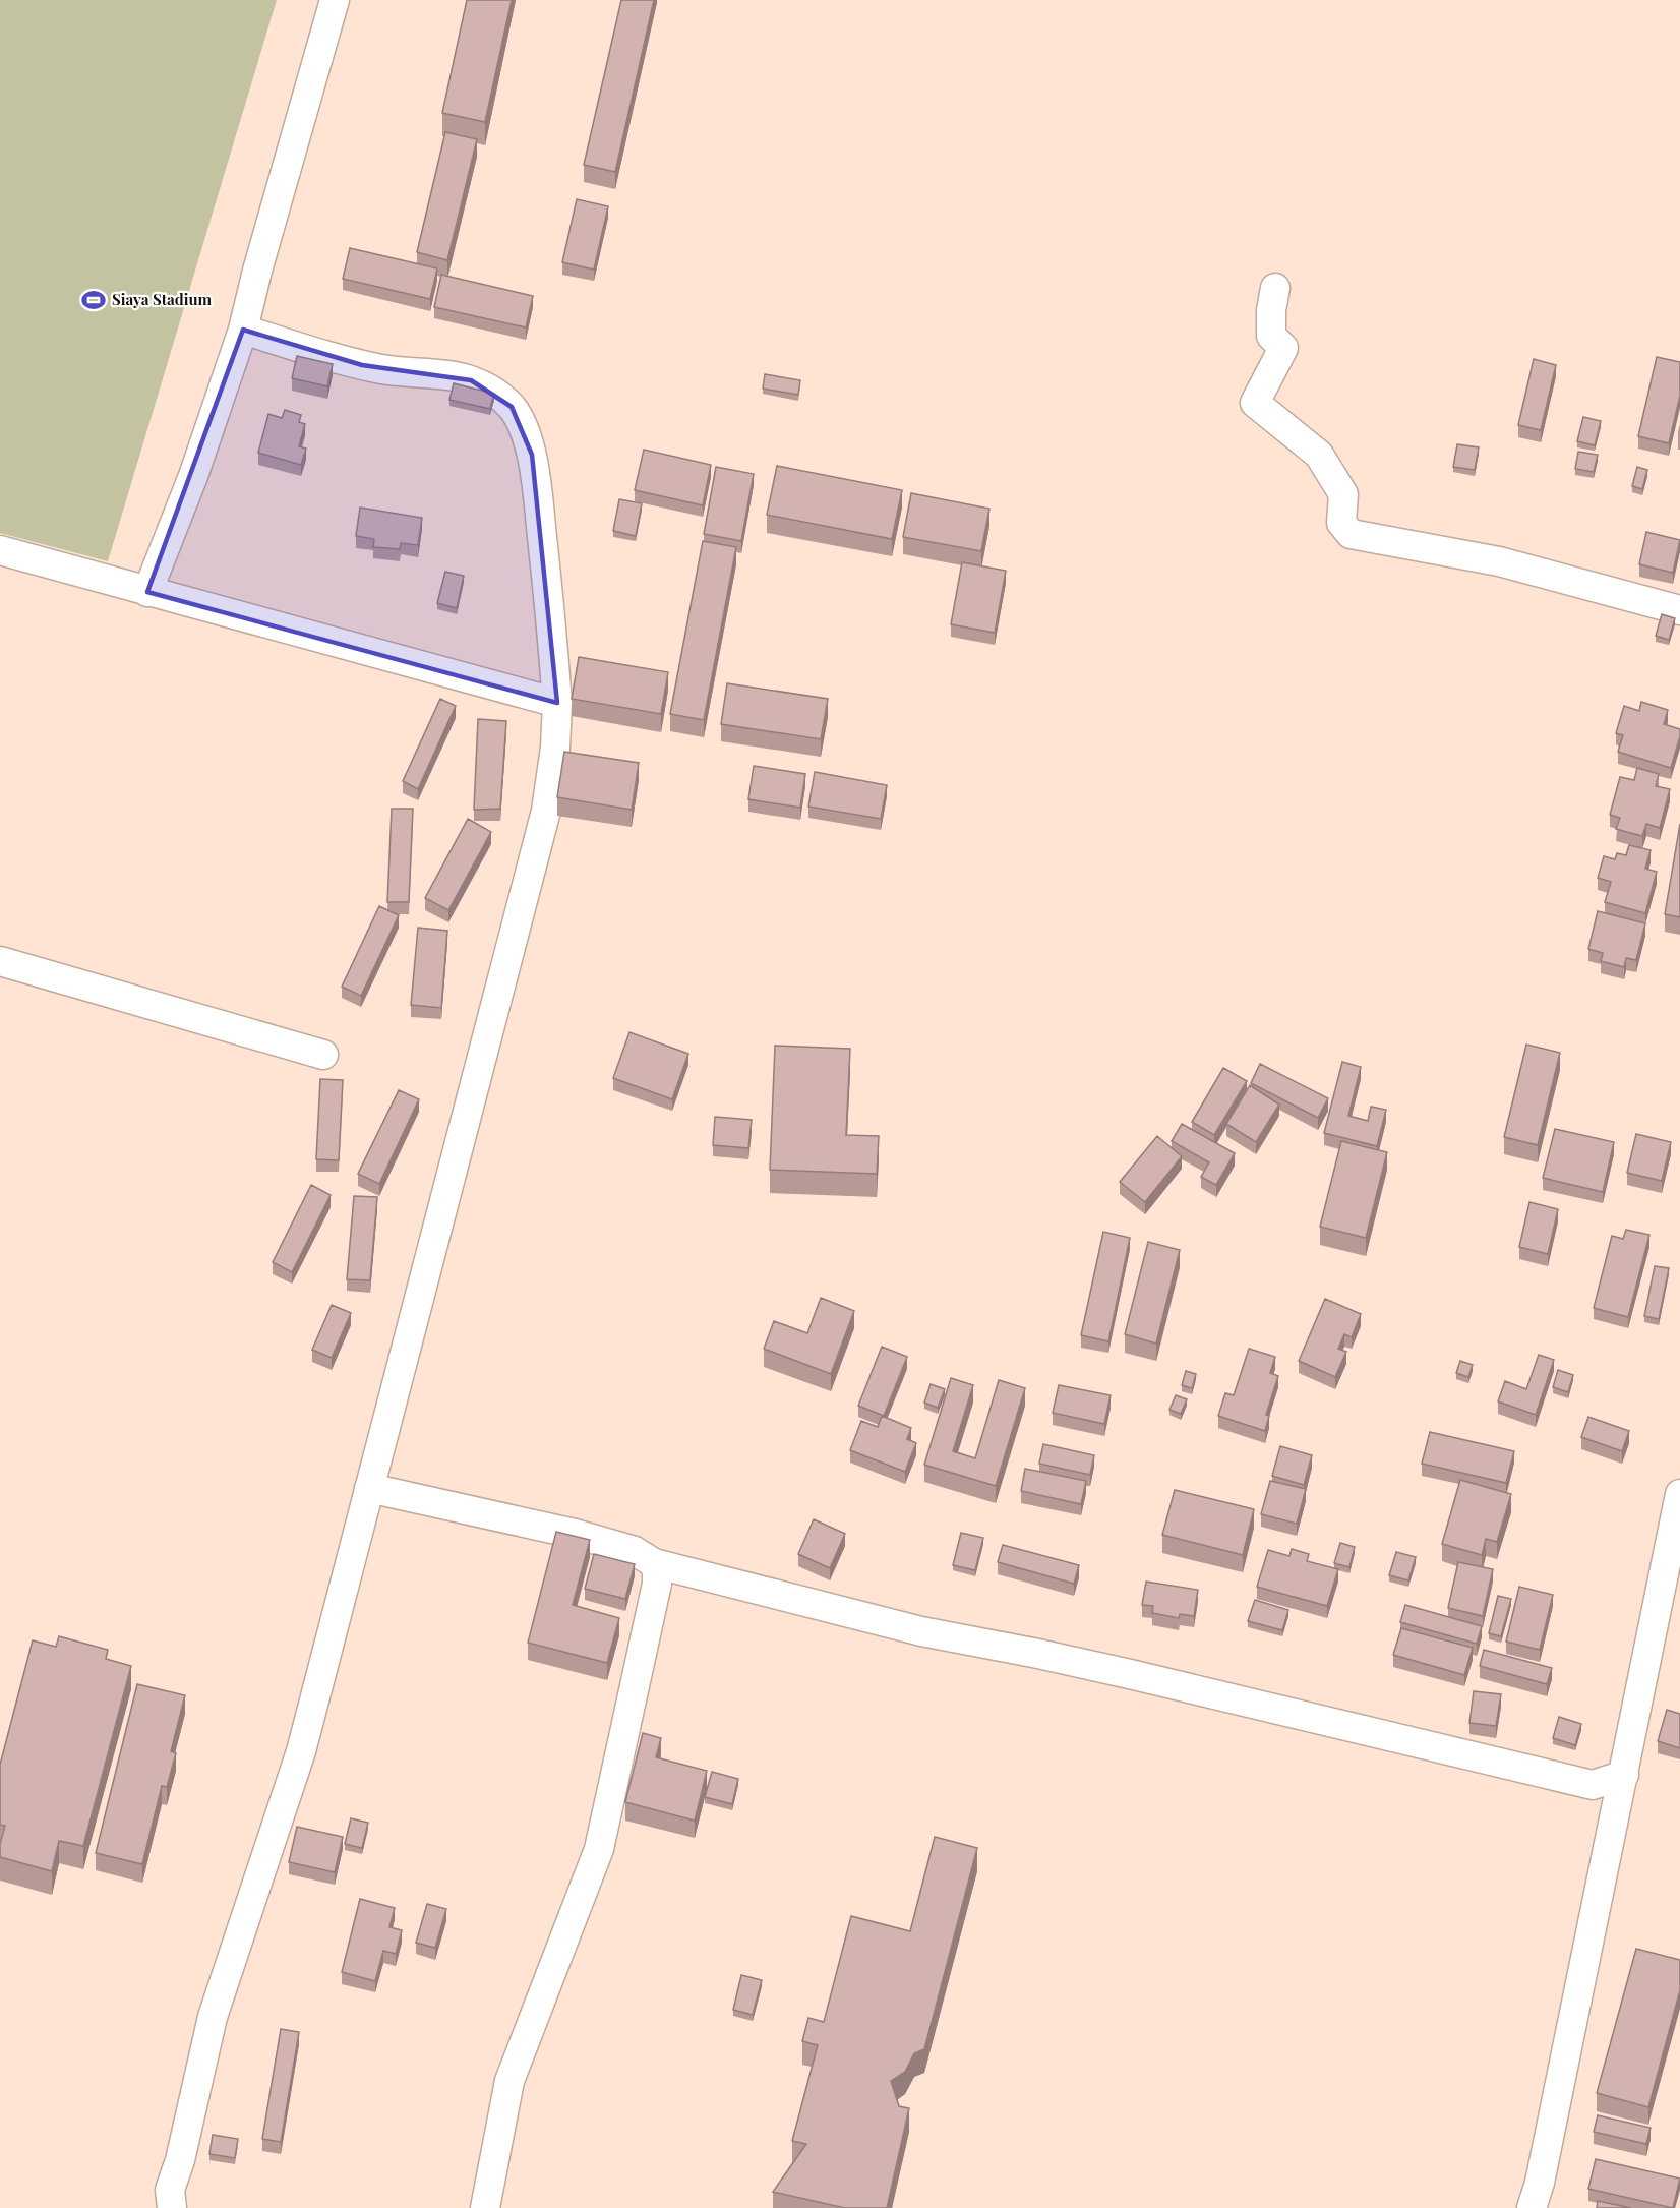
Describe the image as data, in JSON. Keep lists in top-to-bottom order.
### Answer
{
  "places": {
    "sports": ["Siaya Stadium"]
  }
}
